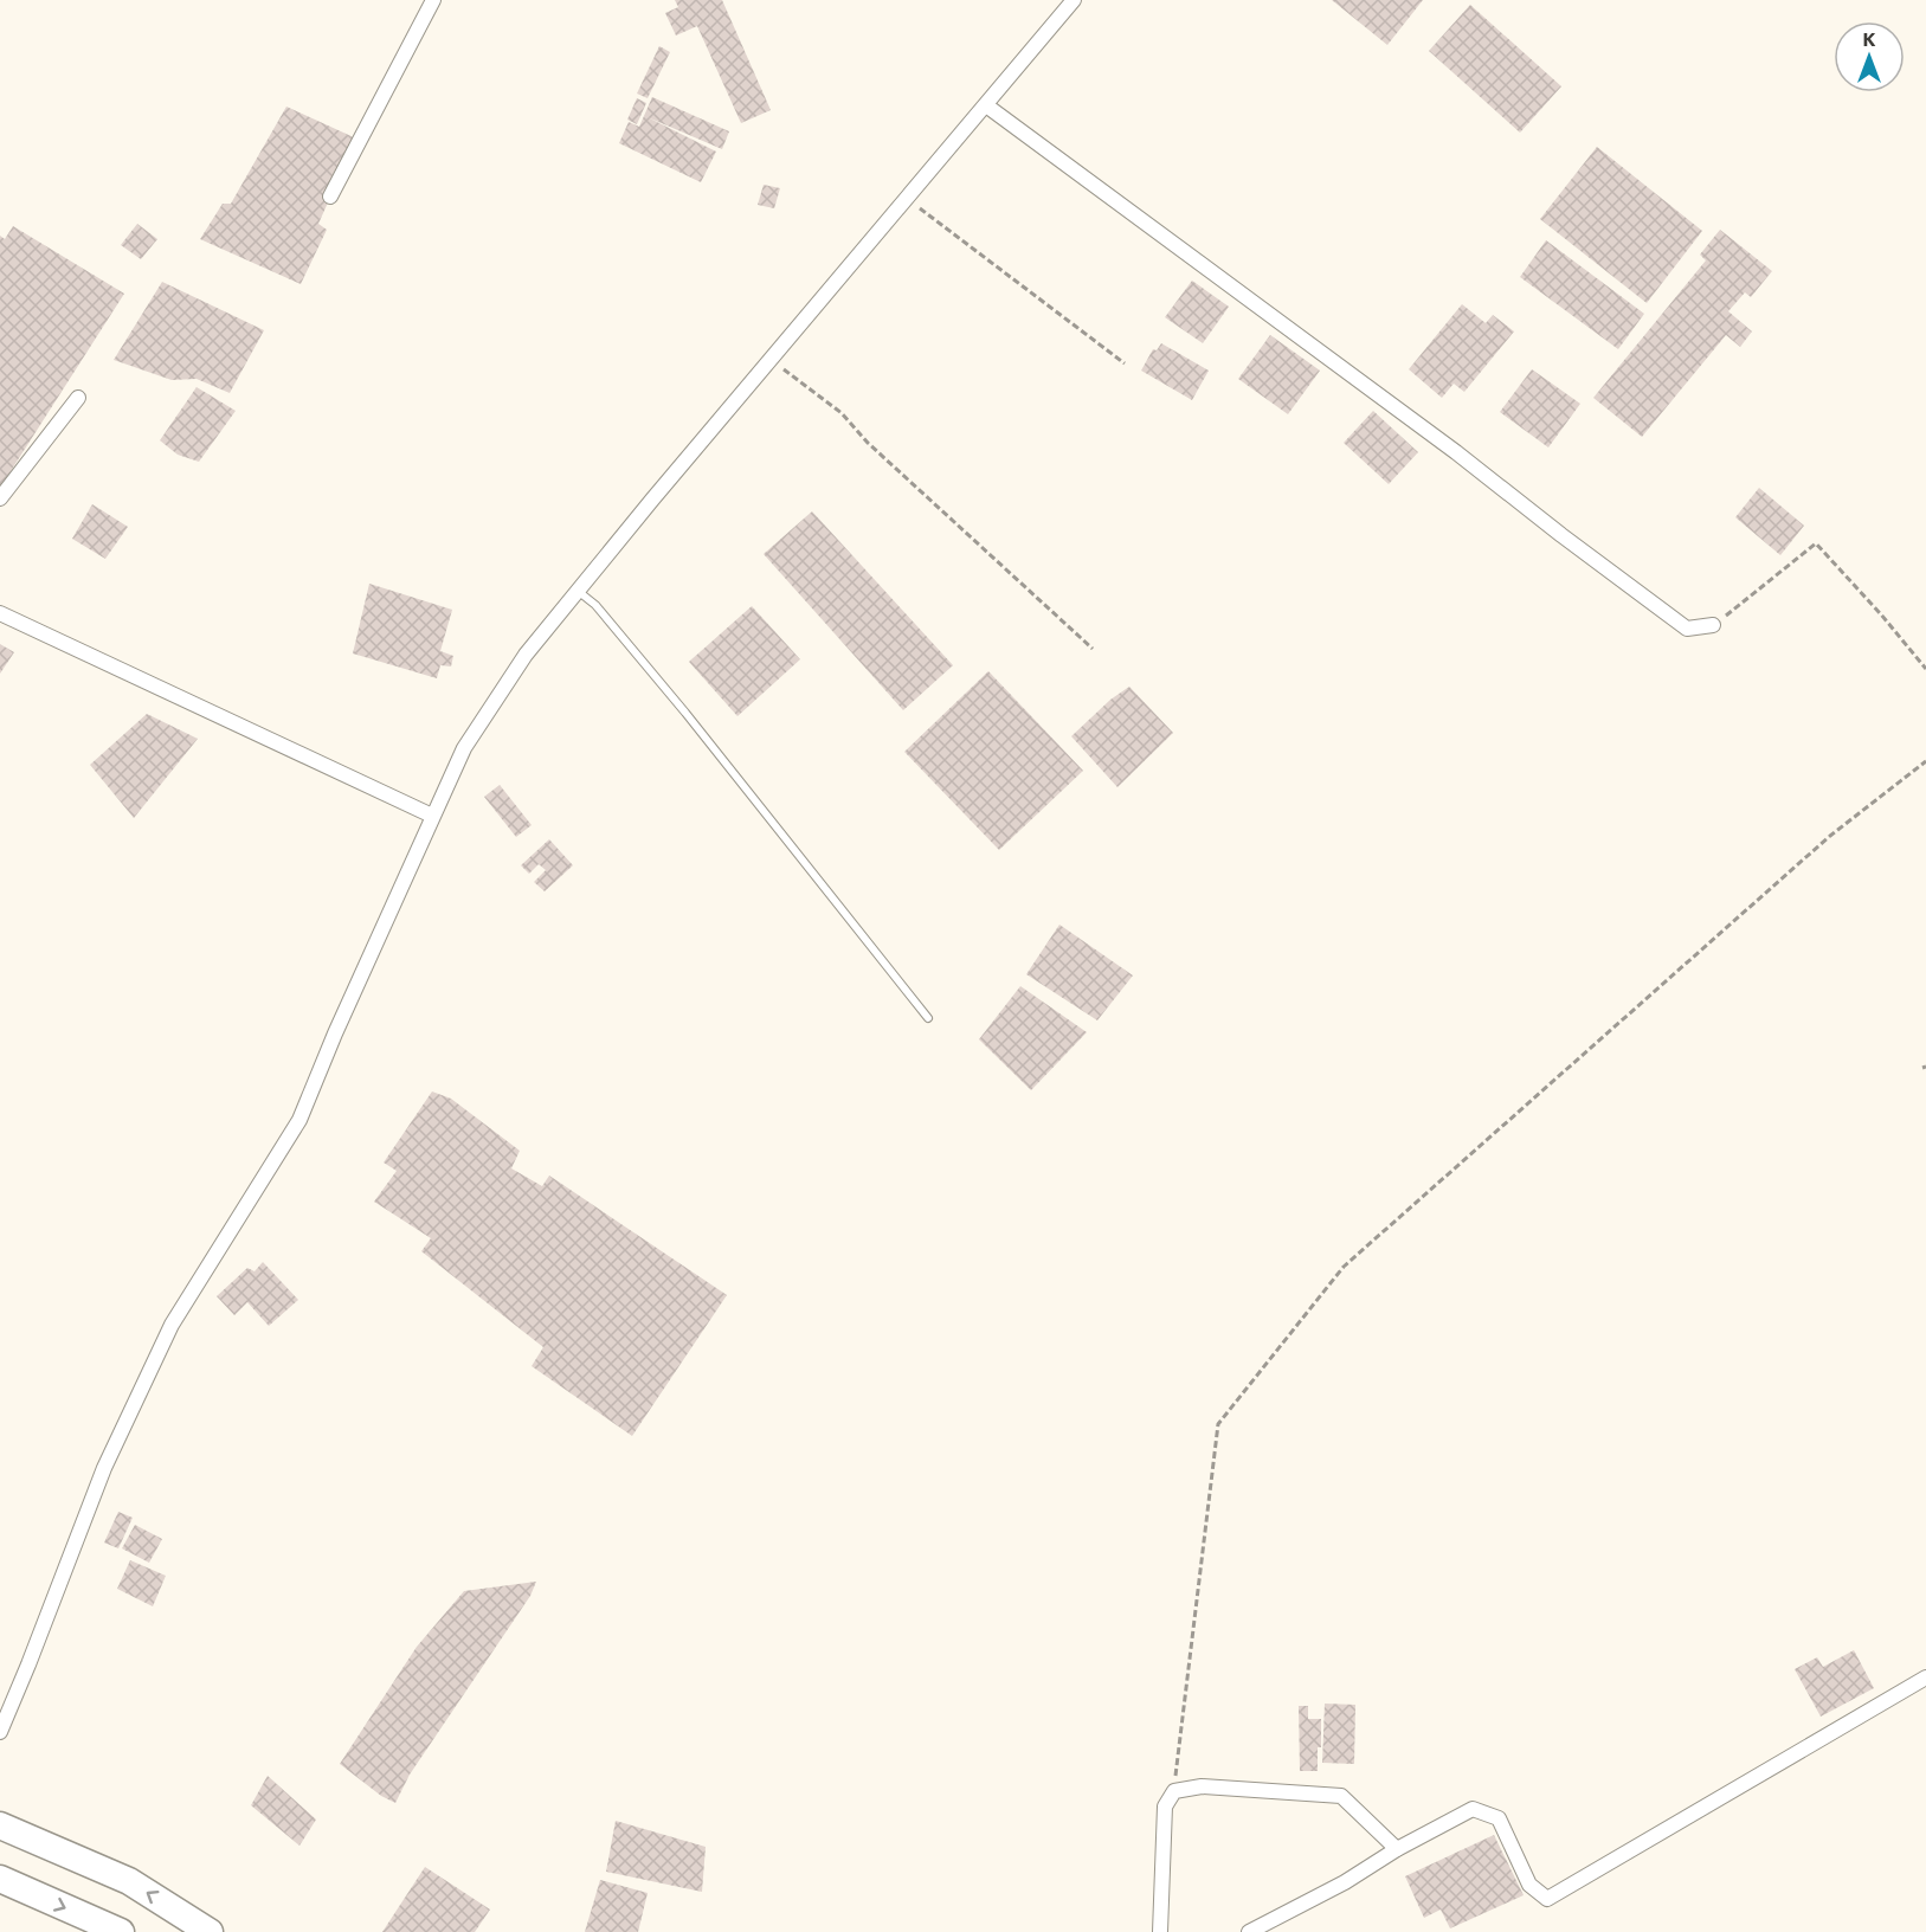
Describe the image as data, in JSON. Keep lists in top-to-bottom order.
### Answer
{
  "north": "top"
}
